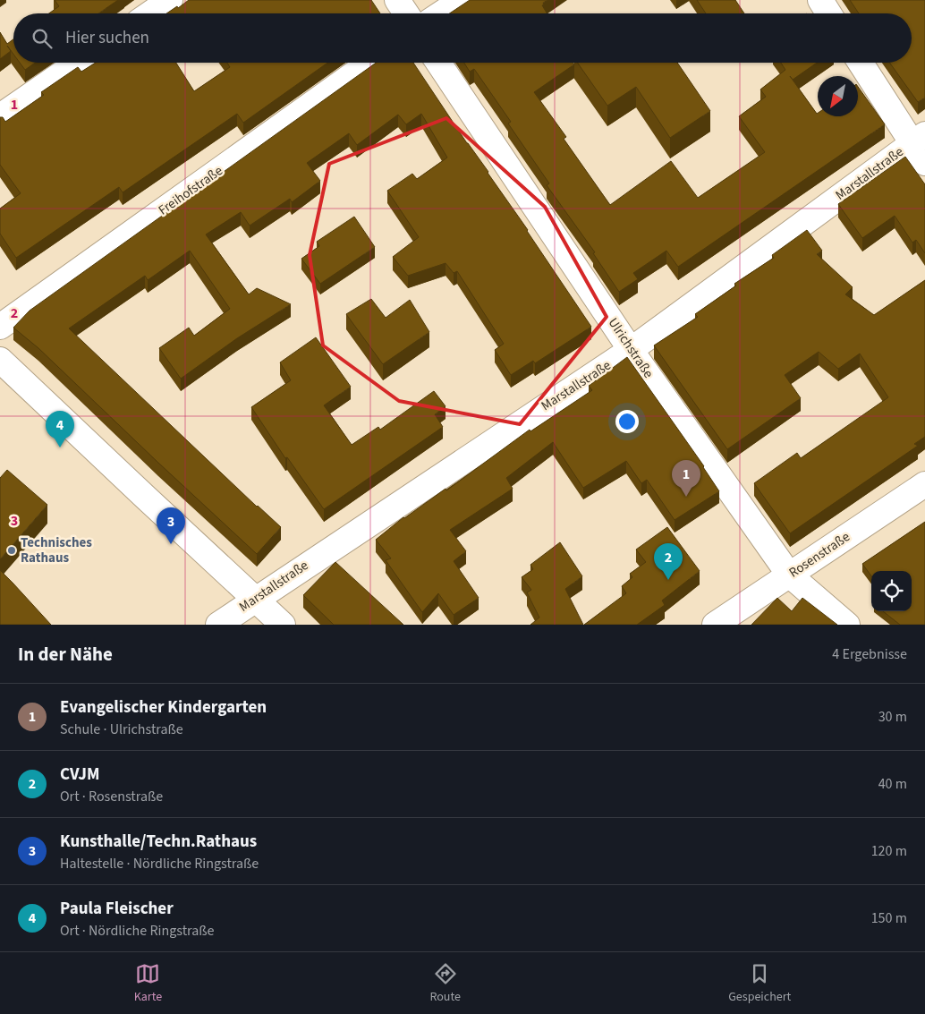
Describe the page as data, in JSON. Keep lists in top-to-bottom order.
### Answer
{
  "streets": {
    "street": [
      "Marstallstraße",
      "Freihofstraße",
      "Ulrichstraße",
      "Rosenstraße"
    ]
  },
  "crossings": [
    ["Marstallstraße", "Ulrichstraße"],
    ["Ulrichstraße", "Rosenstraße"]
  ],
  "places": ["Technisches Rathaus"],
  "north": "bottom left",
  "page": {
    "search": "Hier suchen",
    "pins": [
      "4",
      "1",
      "3",
      "2"
    ],
    "heading": ["In der Nähe", "4 Ergebnisse"],
    "list": [
      {
        "mark": "1",
        "name": "Evangelischer Kindergarten",
        "note": "Schule · Ulrichstraße",
        "value": "30 m"
      },
      {
        "mark": "2",
        "name": "CVJM",
        "note": "Ort · Rosenstraße",
        "value": "40 m"
      },
      {
        "mark": "3",
        "name": "Kunsthalle/Techn.Rathaus",
        "note": "Haltestelle · Nördliche Ringstraße",
        "value": "120 m"
      },
      {
        "mark": "4",
        "name": "Paula Fleischer",
        "note": "Ort · Nördliche Ringstraße",
        "value": "150 m"
      }
    ],
    "nav": ["Karte", "Route", "Gespeichert"]
  },
  "grid": {
    "rows": ["1", "2", "3"]
  }
}
